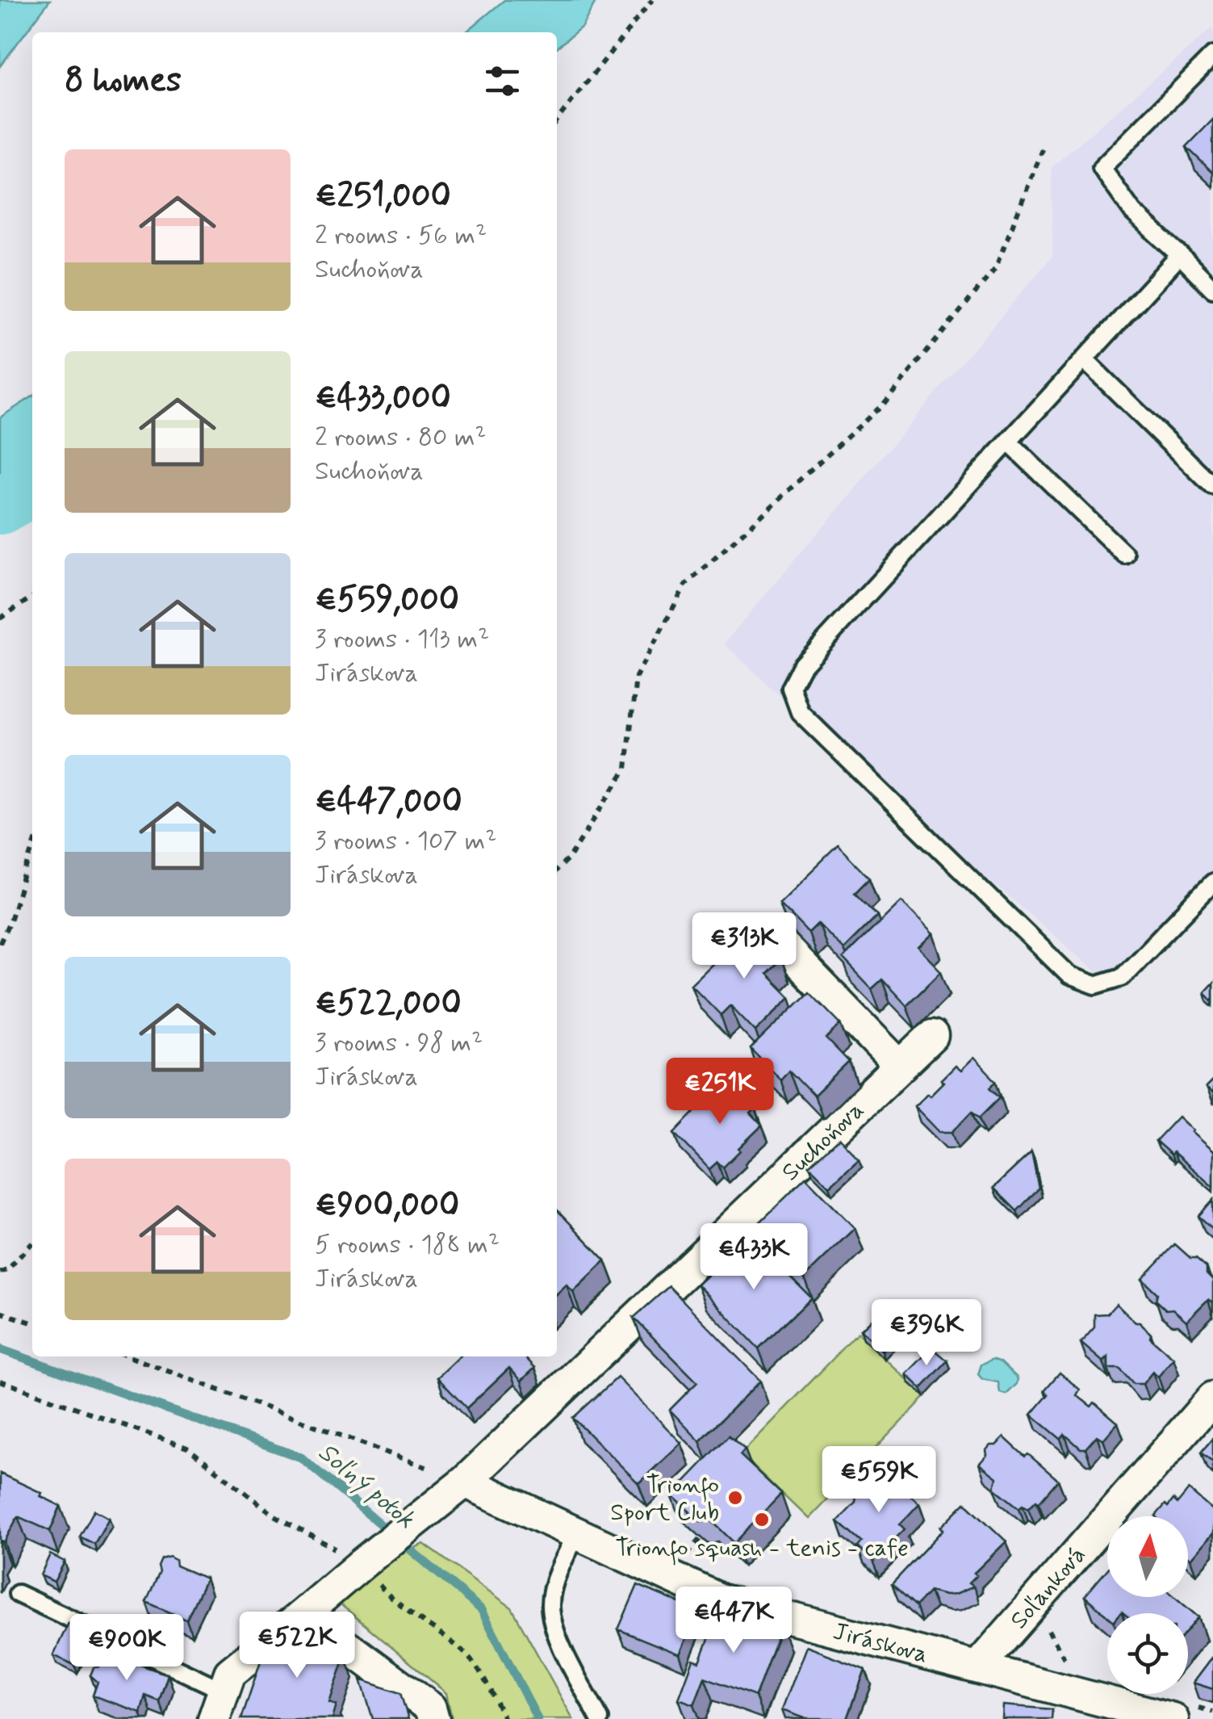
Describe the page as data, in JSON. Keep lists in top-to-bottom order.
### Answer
{
  "streets": {
    "street": ["Suchoňova", "Soľanková", "Jiráskova"]
  },
  "crossings": [
    ["Suchoňova", "Jiráskova"],
    ["Soľanková", "Jiráskova"]
  ],
  "water": ["Soľný potok"],
  "places": ["Trionfo Sport Club", "Trionfo squash - tenis - cafe"],
  "north": "top",
  "page": {
    "heading": "8 homes",
    "list": [
      {
        "name": "€251,000",
        "note": "2 rooms · 56 m² · Suchoňova"
      },
      {
        "name": "€433,000",
        "note": "2 rooms · 80 m² · Suchoňova"
      },
      {
        "name": "€559,000",
        "note": "3 rooms · 113 m² · Jiráskova"
      },
      {
        "name": "€447,000",
        "note": "3 rooms · 107 m² · Jiráskova"
      },
      {
        "name": "€522,000",
        "note": "3 rooms · 98 m² · Jiráskova"
      },
      {
        "name": "€900,000",
        "note": "5 rooms · 188 m² · Jiráskova"
      }
    ],
    "price": [
      "€313K",
      "€251K",
      "€433K",
      "€396K",
      "€559K",
      "€447K",
      "€522K",
      "€900K"
    ]
  }
}
